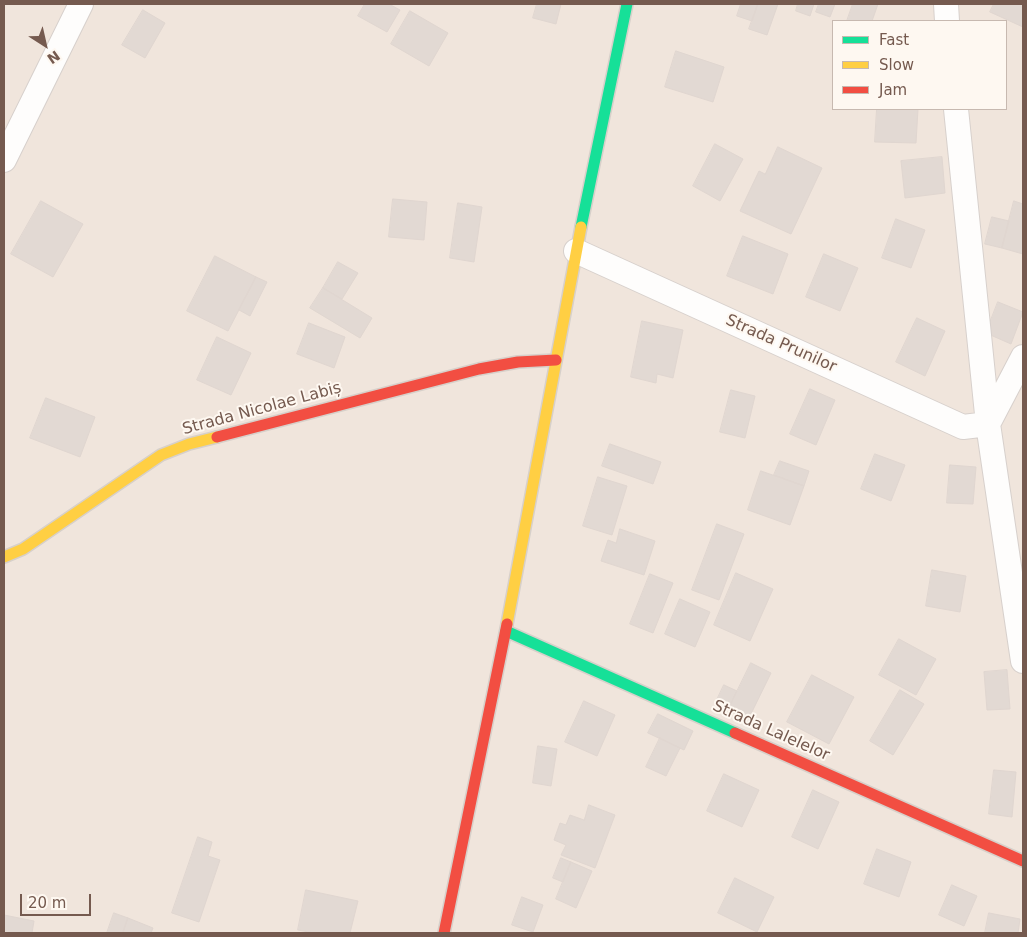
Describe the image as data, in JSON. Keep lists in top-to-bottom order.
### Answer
{
  "streets": {
    "main road": ["Strada Nicolae Labiș", "Strada Lalelelor"],
    "street": ["Strada Prunilor"]
  },
  "legend": ["Fast", "Slow", "Jam"],
  "scale_bar": "20 m",
  "north": "bottom right"
}
